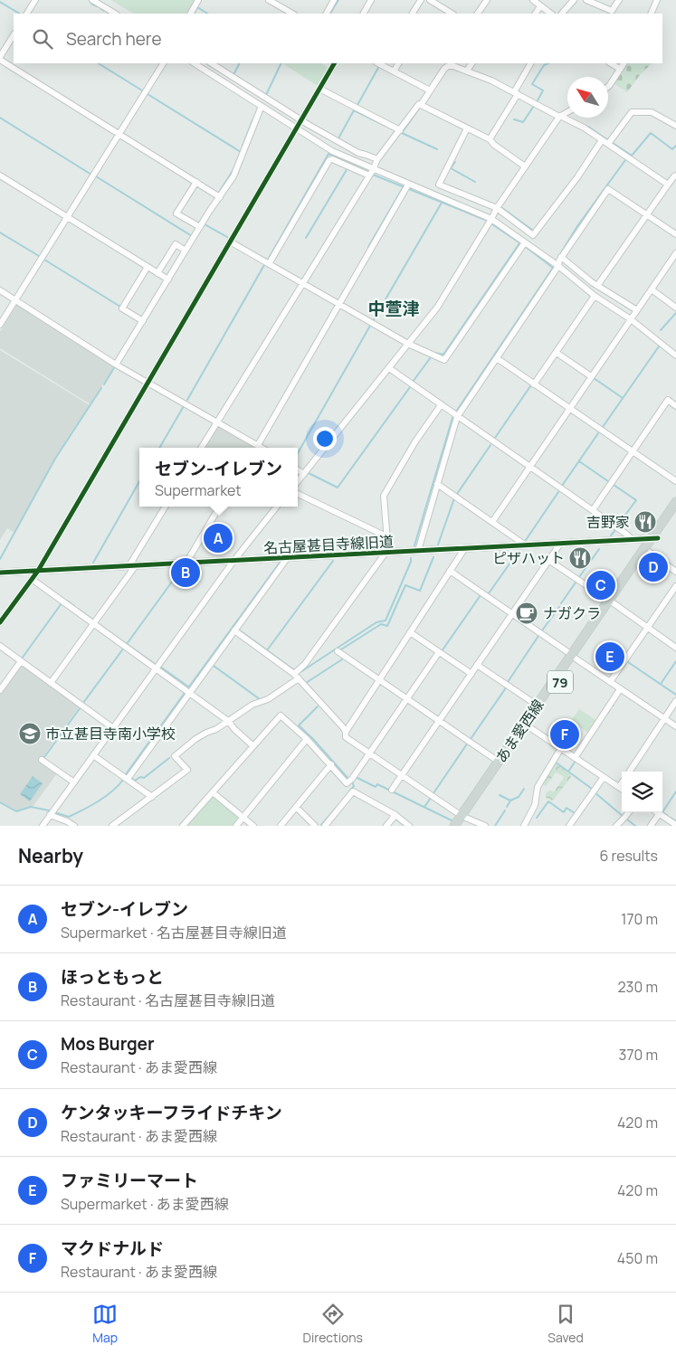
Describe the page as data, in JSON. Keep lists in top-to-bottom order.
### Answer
{
  "streets": {
    "main road": ["79", "あま愛西線"],
    "street": ["名古屋甚目寺線旧道"]
  },
  "crossings": [
    ["名古屋甚目寺線旧道", "あま愛西線"]
  ],
  "districts": ["中萱津"],
  "places": {
    "restaurant": ["吉野家", "ピザハット"],
    "cafe": ["ナガクラ"],
    "school or university": ["市立甚目寺南小学校"]
  },
  "north": "top left",
  "page": {
    "search": "Search here",
    "popup": ["セブン-イレブン", "Supermarket"],
    "pins": [
      "A",
      "D",
      "B",
      "C",
      "E",
      "F"
    ],
    "heading": ["Nearby", "6 results"],
    "list": [
      {
        "mark": "A",
        "name": "セブン-イレブン",
        "note": "Supermarket · 名古屋甚目寺線旧道",
        "value": "170 m"
      },
      {
        "mark": "B",
        "name": "ほっともっと",
        "note": "Restaurant · 名古屋甚目寺線旧道",
        "value": "230 m"
      },
      {
        "mark": "C",
        "name": "Mos Burger",
        "note": "Restaurant · あま愛西線",
        "value": "370 m"
      },
      {
        "mark": "D",
        "name": "ケンタッキーフライドチキン",
        "note": "Restaurant · あま愛西線",
        "value": "420 m"
      },
      {
        "mark": "E",
        "name": "ファミリーマート",
        "note": "Supermarket · あま愛西線",
        "value": "420 m"
      },
      {
        "mark": "F",
        "name": "マクドナルド",
        "note": "Restaurant · あま愛西線",
        "value": "450 m"
      }
    ],
    "nav": ["Map", "Directions", "Saved"]
  }
}
